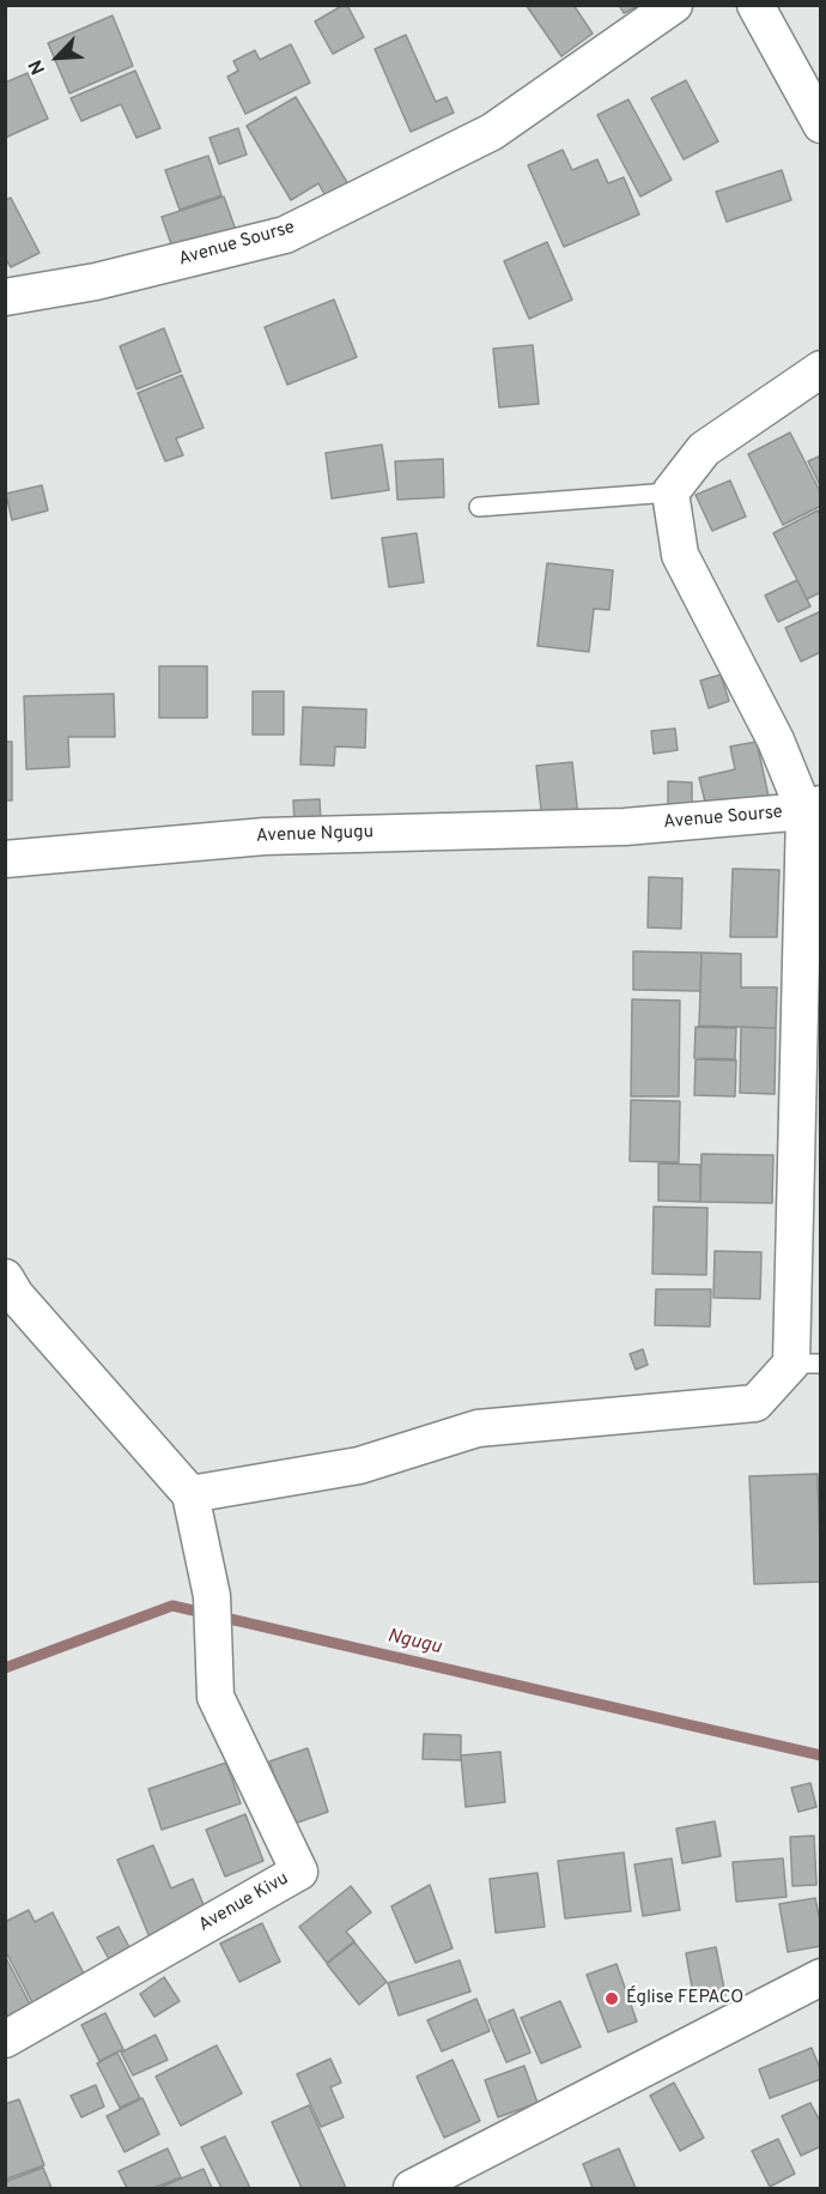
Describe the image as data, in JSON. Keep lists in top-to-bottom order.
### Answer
{
  "streets": {
    "street": ["Avenue Sourse", "Avenue Ngugu", "Avenue Kivu"]
  },
  "crossings": [
    ["Avenue Sourse", "Avenue Ngugu"]
  ],
  "water": ["Ngugu"],
  "places": ["Église FEPACO"],
  "north": "bottom left"
}
